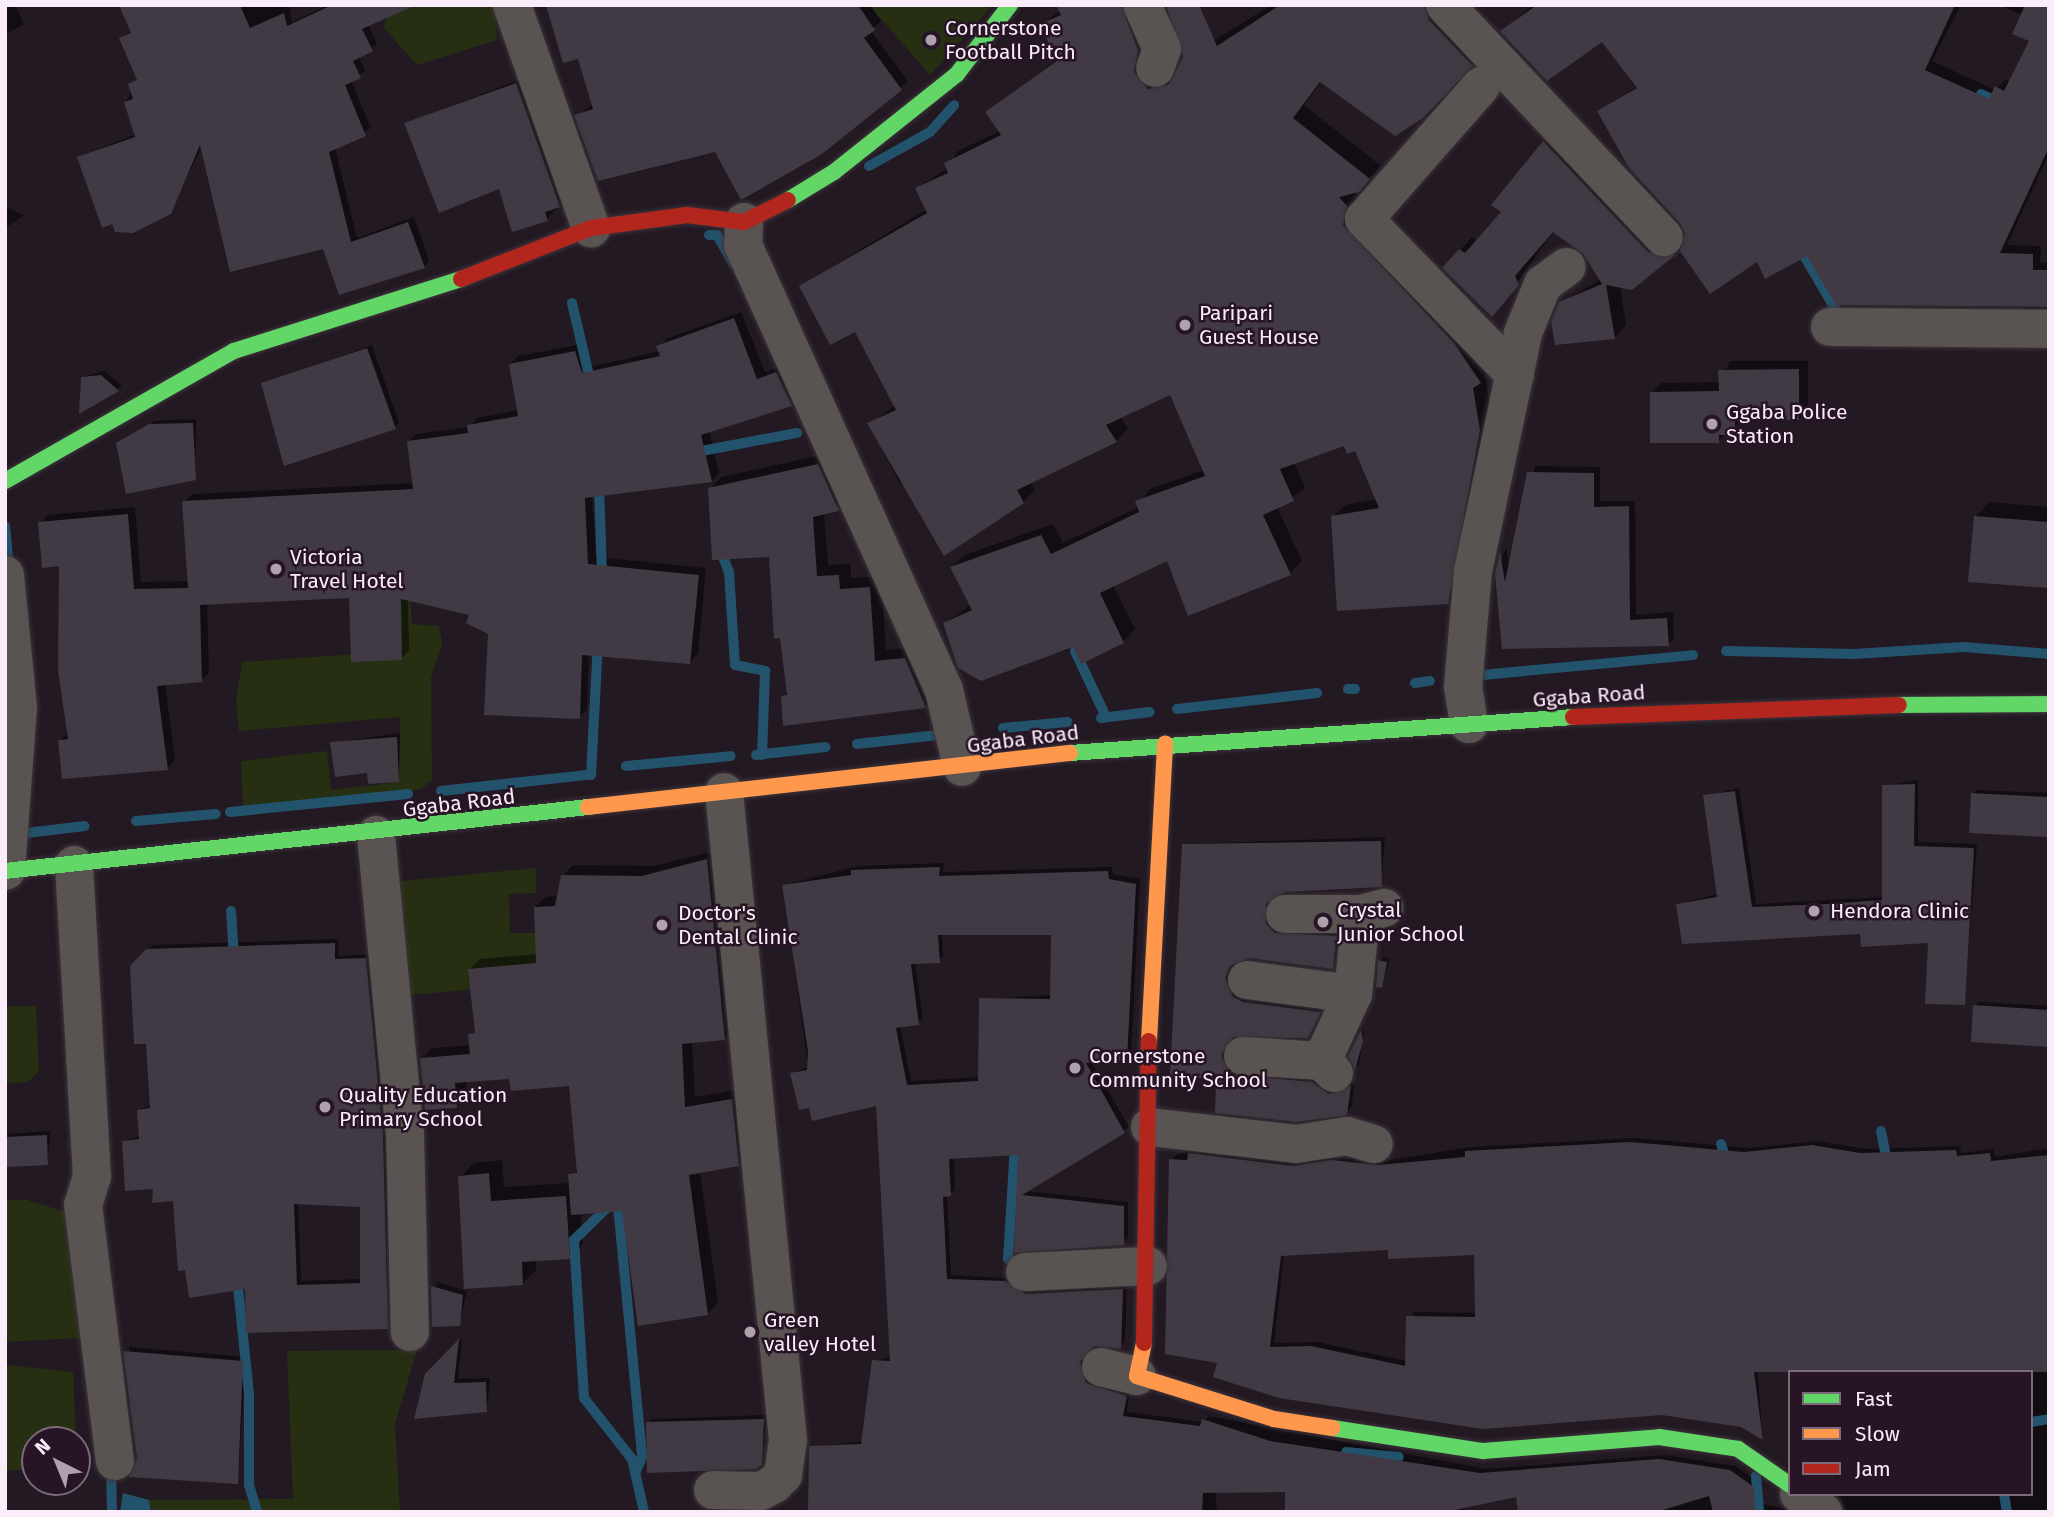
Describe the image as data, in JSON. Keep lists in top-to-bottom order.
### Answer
{
  "streets": {
    "street": ["Ggaba Road"]
  },
  "places": [
    "Cornerstone Football Pitch",
    "Paripari Guest House",
    "Ggaba Police Station",
    "Victoria Travel Hotel",
    "Hendora Clinic",
    "Crystal Junior School",
    "Doctor's Dental Clinic",
    "Cornerstone Community School",
    "Quality Education Primary School",
    "Green valley Hotel"
  ],
  "legend": ["Fast", "Slow", "Jam"],
  "north": "top left"
}
